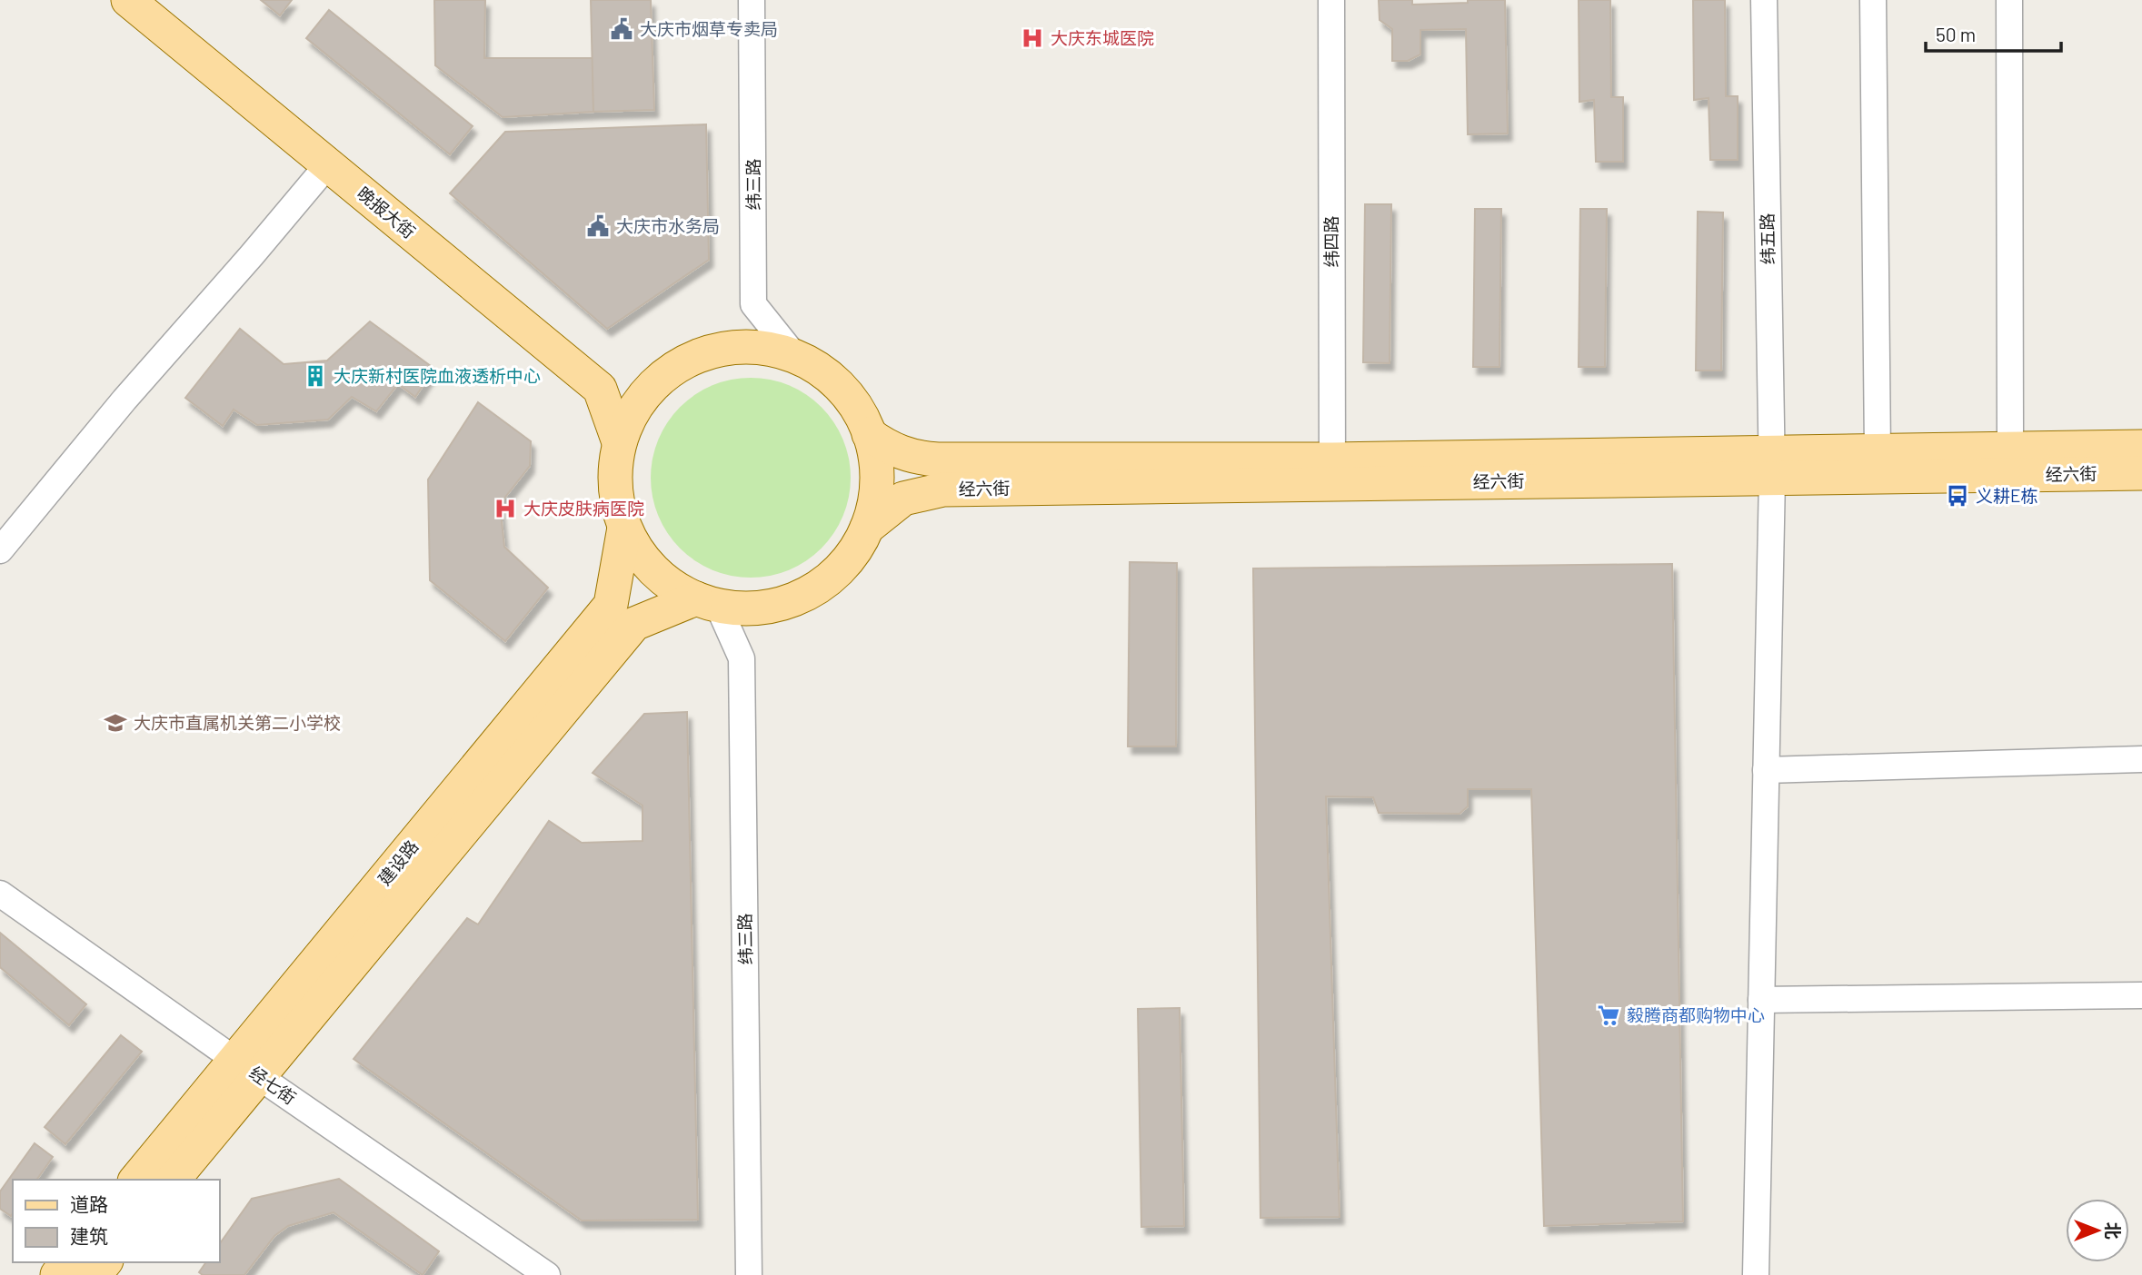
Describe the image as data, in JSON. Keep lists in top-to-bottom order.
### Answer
{
  "streets": {
    "main road": ["晚报大街", "经六街", "建设路"],
    "street": [
      "纬三路",
      "纬五路",
      "纬四路",
      "经七街"
    ]
  },
  "crossings": [
    ["纬三路", "建设路"],
    ["纬五路", "经六街"],
    ["纬四路", "经六街"],
    ["建设路", "经七街"]
  ],
  "places": {
    "public building": ["大庆市烟草专卖局", "大庆市水务局"],
    "hospital": ["大庆东城医院", "大庆皮肤病医院"],
    "building": ["大庆新村医院血液透析中心"],
    "bus stop": ["义耕E栋"],
    "school or university": ["大庆市直属机关第二小学校"],
    "supermarket": ["毅腾商都购物中心"]
  },
  "legend": ["道路", "建筑"],
  "scale_bar": "50 m",
  "north": "right"
}
